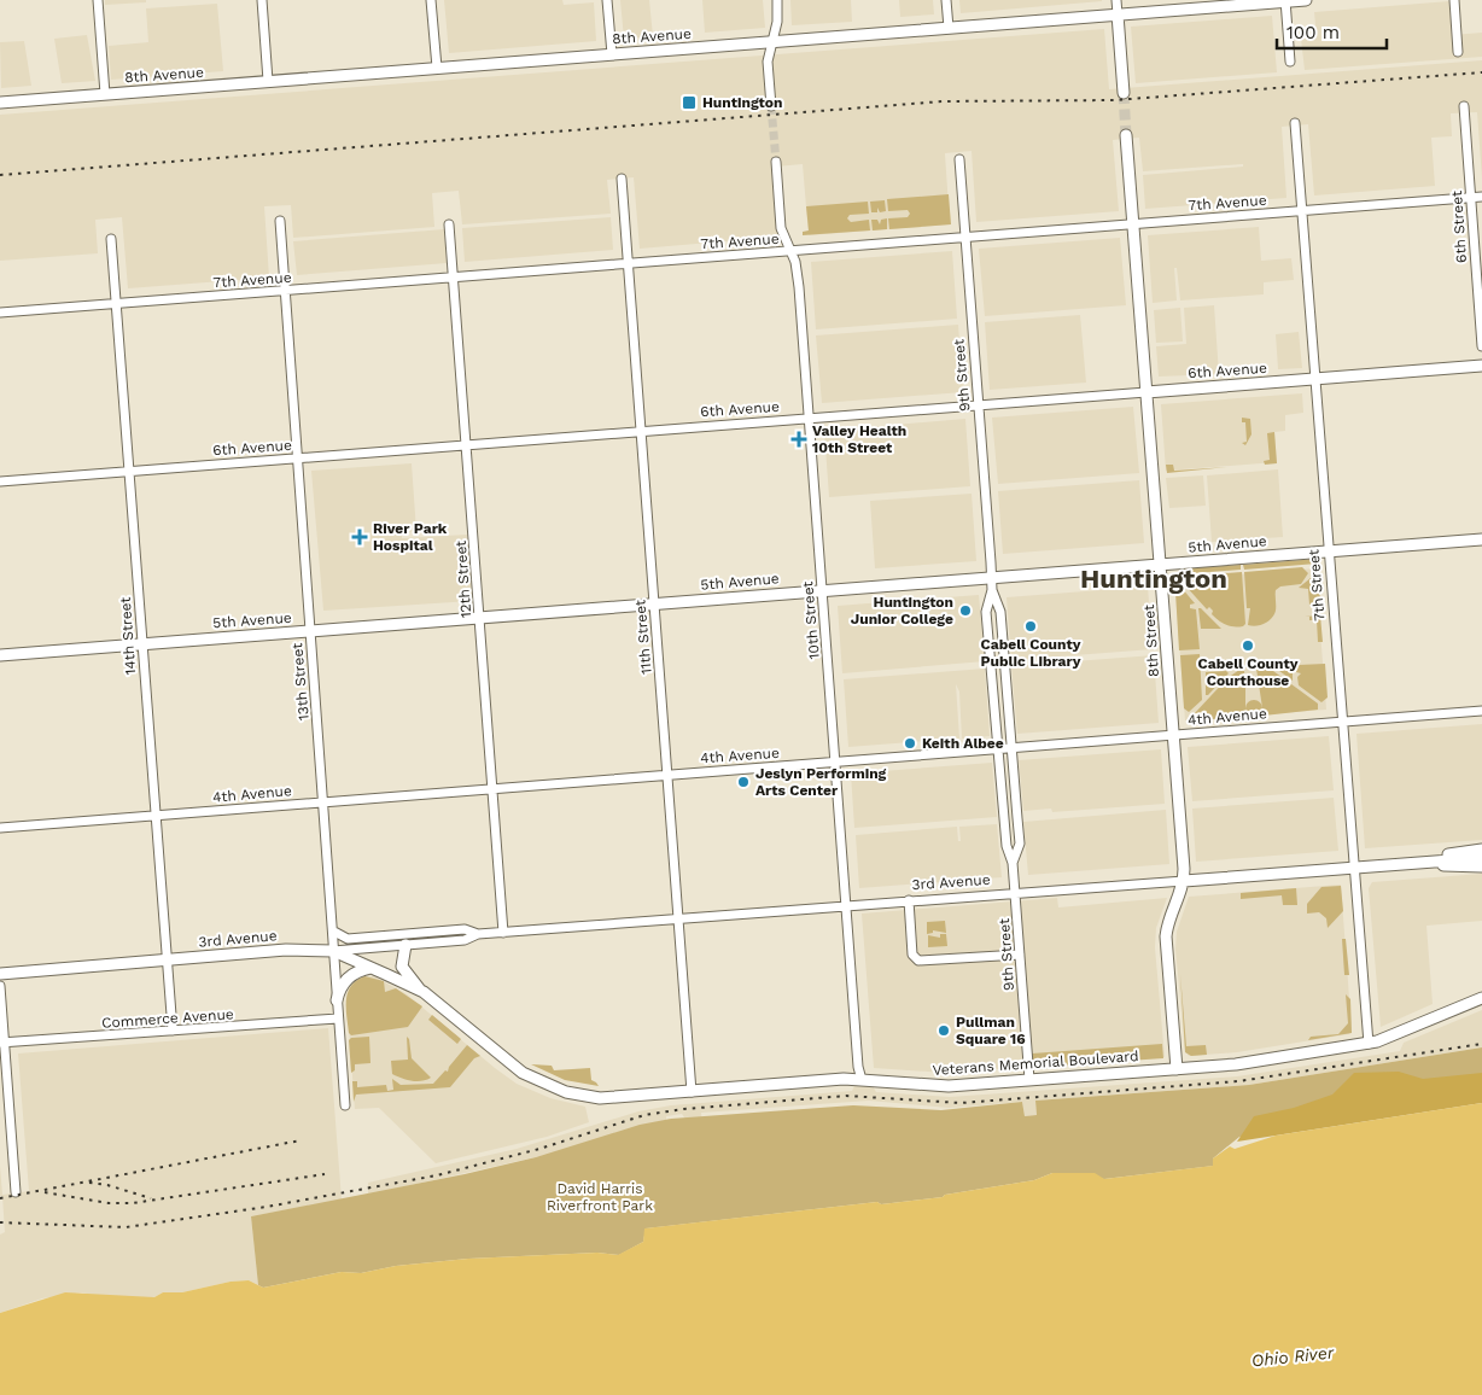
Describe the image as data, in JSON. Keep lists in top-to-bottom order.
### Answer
{
  "streets": {
    "main road": [
      "8th Avenue",
      "6th Avenue",
      "5th Avenue",
      "8th Street",
      "3rd Avenue",
      "Veterans Memorial Boulevard"
    ],
    "street": [
      "7th Avenue",
      "6th Street",
      "9th Street",
      "12th Street",
      "7th Street",
      "10th Street",
      "14th Street",
      "11th Street",
      "13th Street",
      "4th Avenue",
      "Commerce Avenue"
    ]
  },
  "crossings": [
    ["7th Avenue", "6th Street"],
    ["7th Avenue", "9th Street"],
    ["7th Avenue", "12th Street"],
    ["7th Avenue", "7th Street"],
    ["7th Avenue", "10th Street"],
    ["7th Avenue", "14th Street"],
    ["7th Avenue", "11th Street"],
    ["7th Avenue", "8th Street"],
    ["7th Avenue", "13th Street"],
    ["6th Avenue", "9th Street"],
    ["6th Avenue", "12th Street"],
    ["6th Avenue", "7th Street"],
    ["6th Avenue", "10th Street"],
    ["6th Avenue", "14th Street"],
    ["6th Avenue", "11th Street"],
    ["6th Avenue", "8th Street"],
    ["6th Avenue", "13th Street"],
    ["9th Street", "5th Avenue"],
    ["9th Street", "4th Avenue"],
    ["9th Street", "3rd Avenue"],
    ["9th Street", "Veterans Memorial Boulevard"],
    ["5th Avenue", "12th Street"],
    ["5th Avenue", "7th Street"],
    ["5th Avenue", "10th Street"],
    ["5th Avenue", "14th Street"],
    ["5th Avenue", "11th Street"],
    ["5th Avenue", "8th Street"],
    ["5th Avenue", "13th Street"],
    ["12th Street", "4th Avenue"],
    ["12th Street", "3rd Avenue"],
    ["7th Street", "4th Avenue"],
    ["7th Street", "3rd Avenue"],
    ["7th Street", "Veterans Memorial Boulevard"],
    ["10th Street", "4th Avenue"],
    ["10th Street", "3rd Avenue"],
    ["10th Street", "Veterans Memorial Boulevard"],
    ["14th Street", "4th Avenue"],
    ["14th Street", "3rd Avenue"],
    ["14th Street", "Commerce Avenue"],
    ["11th Street", "4th Avenue"],
    ["11th Street", "3rd Avenue"],
    ["11th Street", "Veterans Memorial Boulevard"],
    ["8th Street", "4th Avenue"],
    ["8th Street", "3rd Avenue"],
    ["8th Street", "Veterans Memorial Boulevard"],
    ["13th Street", "4th Avenue"],
    ["13th Street", "3rd Avenue"],
    ["13th Street", "Commerce Avenue"],
    ["13th Street", "Veterans Memorial Boulevard"],
    ["3rd Avenue", "Veterans Memorial Boulevard"]
  ],
  "districts": ["Huntington"],
  "water": ["Ohio River"],
  "parks": ["David Harris Riverfront Park"],
  "places": {
    "transit": ["Huntington"],
    "health": ["Valley Health 10th Street", "River Park Hospital"],
    "other": [
      "Huntington Junior College",
      "Cabell County Public Library",
      "Cabell County Courthouse",
      "Keith Albee",
      "Jeslyn Performing Arts Center",
      "Pullman Square 16"
    ]
  },
  "scale_bar": "100 m"
}
